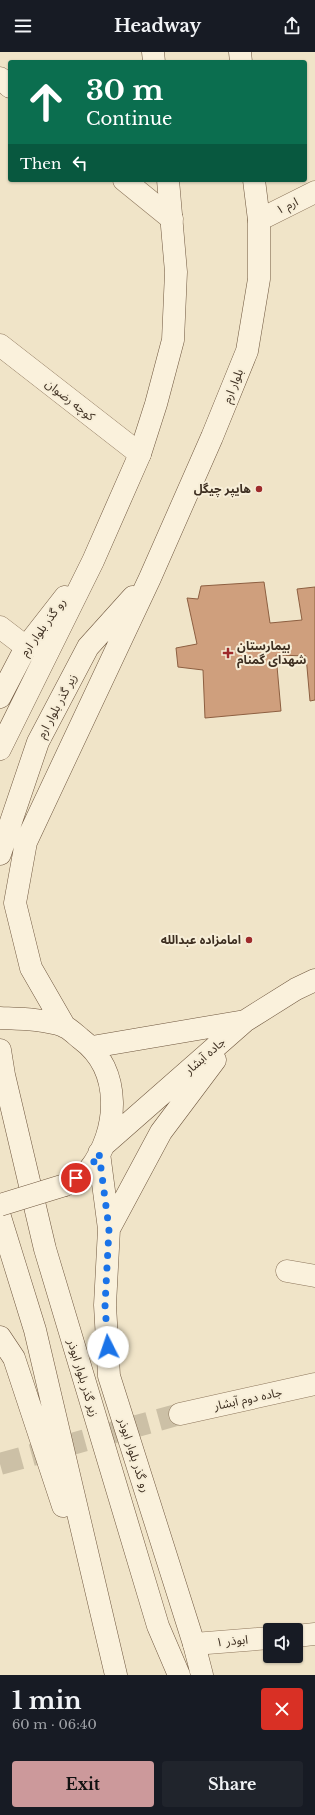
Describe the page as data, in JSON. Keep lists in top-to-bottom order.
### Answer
{
  "streets": {
    "street": [
      "ارم ۱",
      "بلوار ارم",
      "کوچه رضوان",
      "رو گذر بلوار ارم",
      "زیر گذر بلوار ارم",
      "جاده آبشار",
      "زیر گذر بلوار ابوذر",
      "جاده دوم‌ آبشار",
      "رو گذر بلوار ابوذر",
      "ابوذر ۱"
    ]
  },
  "crossings": [
    ["ارم ۱", "بلوار ارم"],
    ["بلوار ارم", "زیر گذر بلوار ارم"],
    ["رو گذر بلوار ابوذر", "ابوذر ۱"]
  ],
  "places": {
    "other": ["هایپر چیگل", "امامزاده عبدالله"],
    "health": ["بیمارستان شهدای گمنام"]
  },
  "page": {
    "header": "Headway",
    "turn": ["30 m", "Continue"],
    "then": "Then",
    "heading": ["1 min", "60 m · 06:40"],
    "buttons": ["Exit", "Share"]
  }
}
